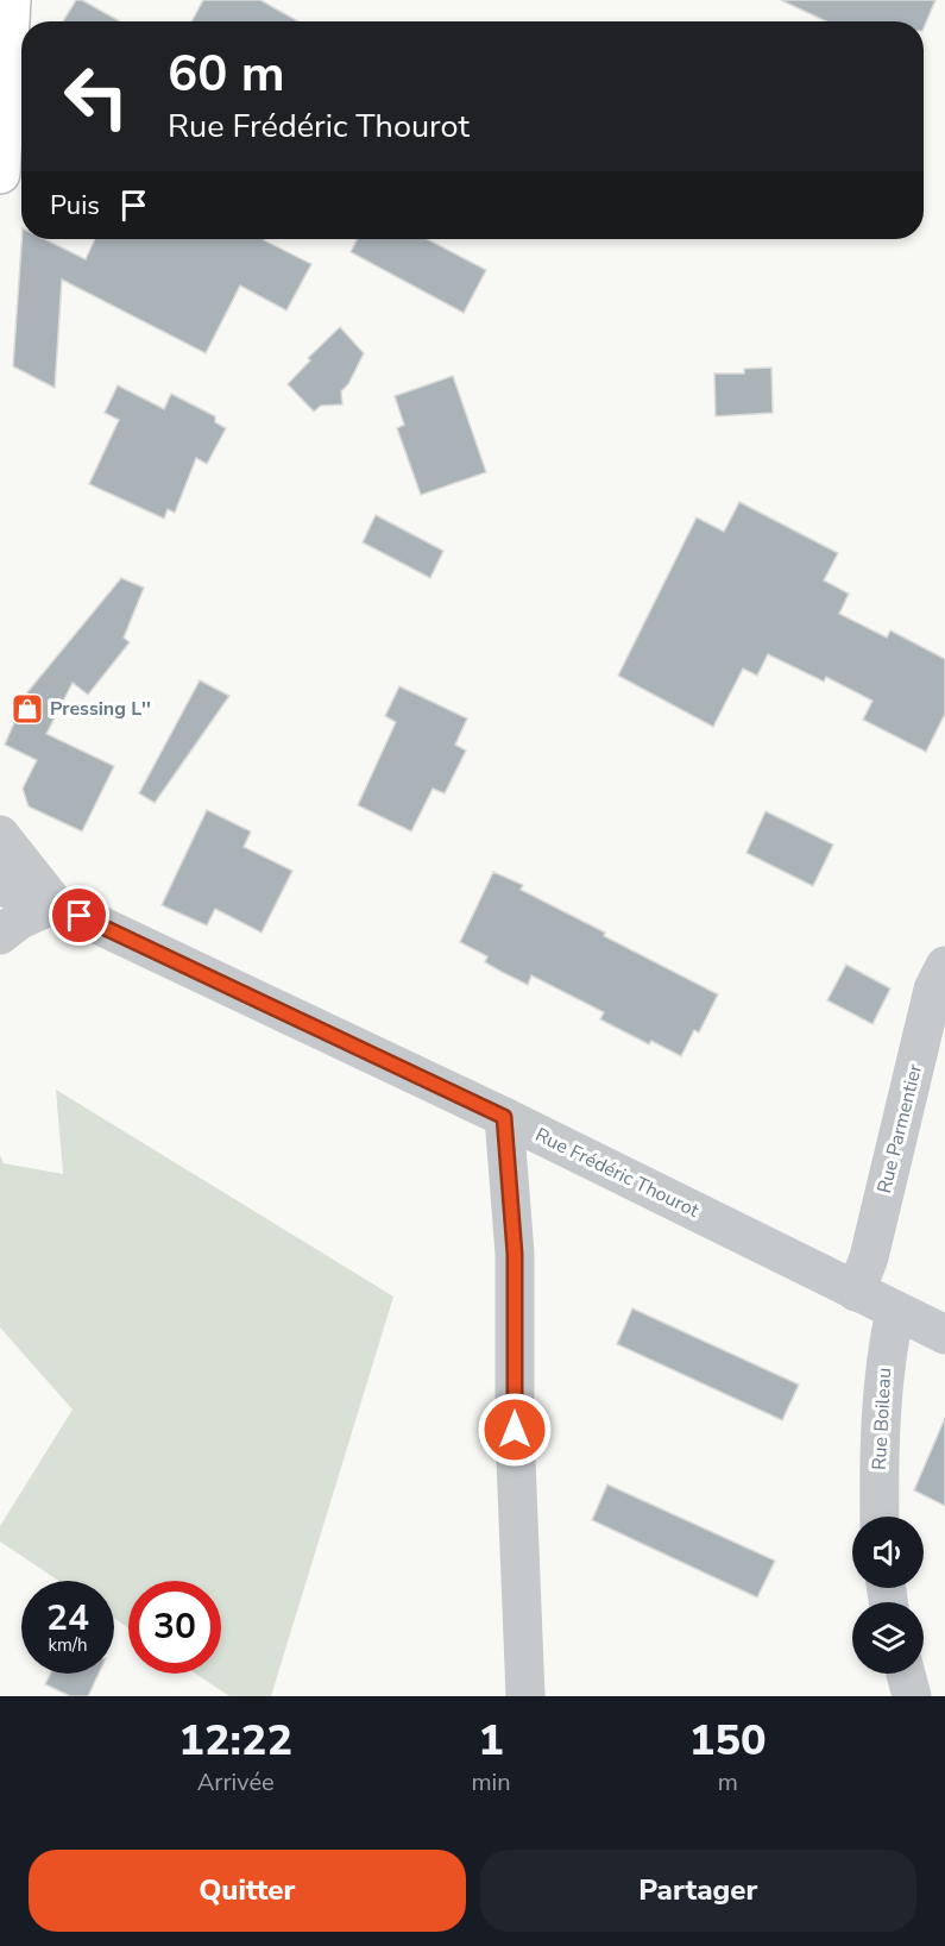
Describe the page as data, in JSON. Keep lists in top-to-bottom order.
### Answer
{
  "streets": {
    "street": ["Rue Parmentier", "Rue Frédéric Thourot", "Rue Boileau"]
  },
  "crossings": [
    ["Rue Parmentier", "Rue Frédéric Thourot"],
    ["Rue Frédéric Thourot", "Rue Boileau"]
  ],
  "places": {
    "shop": ["Pressing L''"]
  },
  "page": {
    "turn": ["60 m", "Rue Frédéric Thourot"],
    "then": "Puis",
    "speed": "24 km/h",
    "limit": "30",
    "eta": [
      "12:22",
      "Arrivée",
      "1",
      "min",
      "150",
      "m"
    ],
    "buttons": ["Quitter", "Partager"]
  }
}
